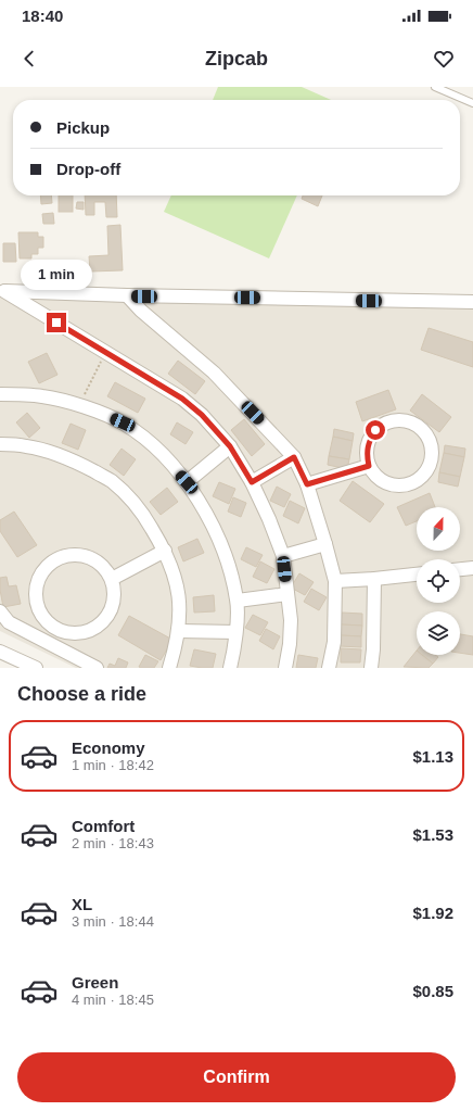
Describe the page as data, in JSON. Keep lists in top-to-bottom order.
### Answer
{
  "north": "top",
  "page": {
    "status": "18:40",
    "header": "Zipcab",
    "banner": ["Pickup", "Drop-off"],
    "bubble": "1 min",
    "heading": "Choose a ride",
    "list": [
      {
        "name": "Economy",
        "note": "1 min · 18:42",
        "value": "$1.13"
      },
      {
        "name": "Comfort",
        "note": "2 min · 18:43",
        "value": "$1.53"
      },
      {
        "name": "XL",
        "note": "3 min · 18:44",
        "value": "$1.92"
      },
      {
        "name": "Green",
        "note": "4 min · 18:45",
        "value": "$0.85"
      }
    ],
    "buttons": "Confirm"
  }
}
